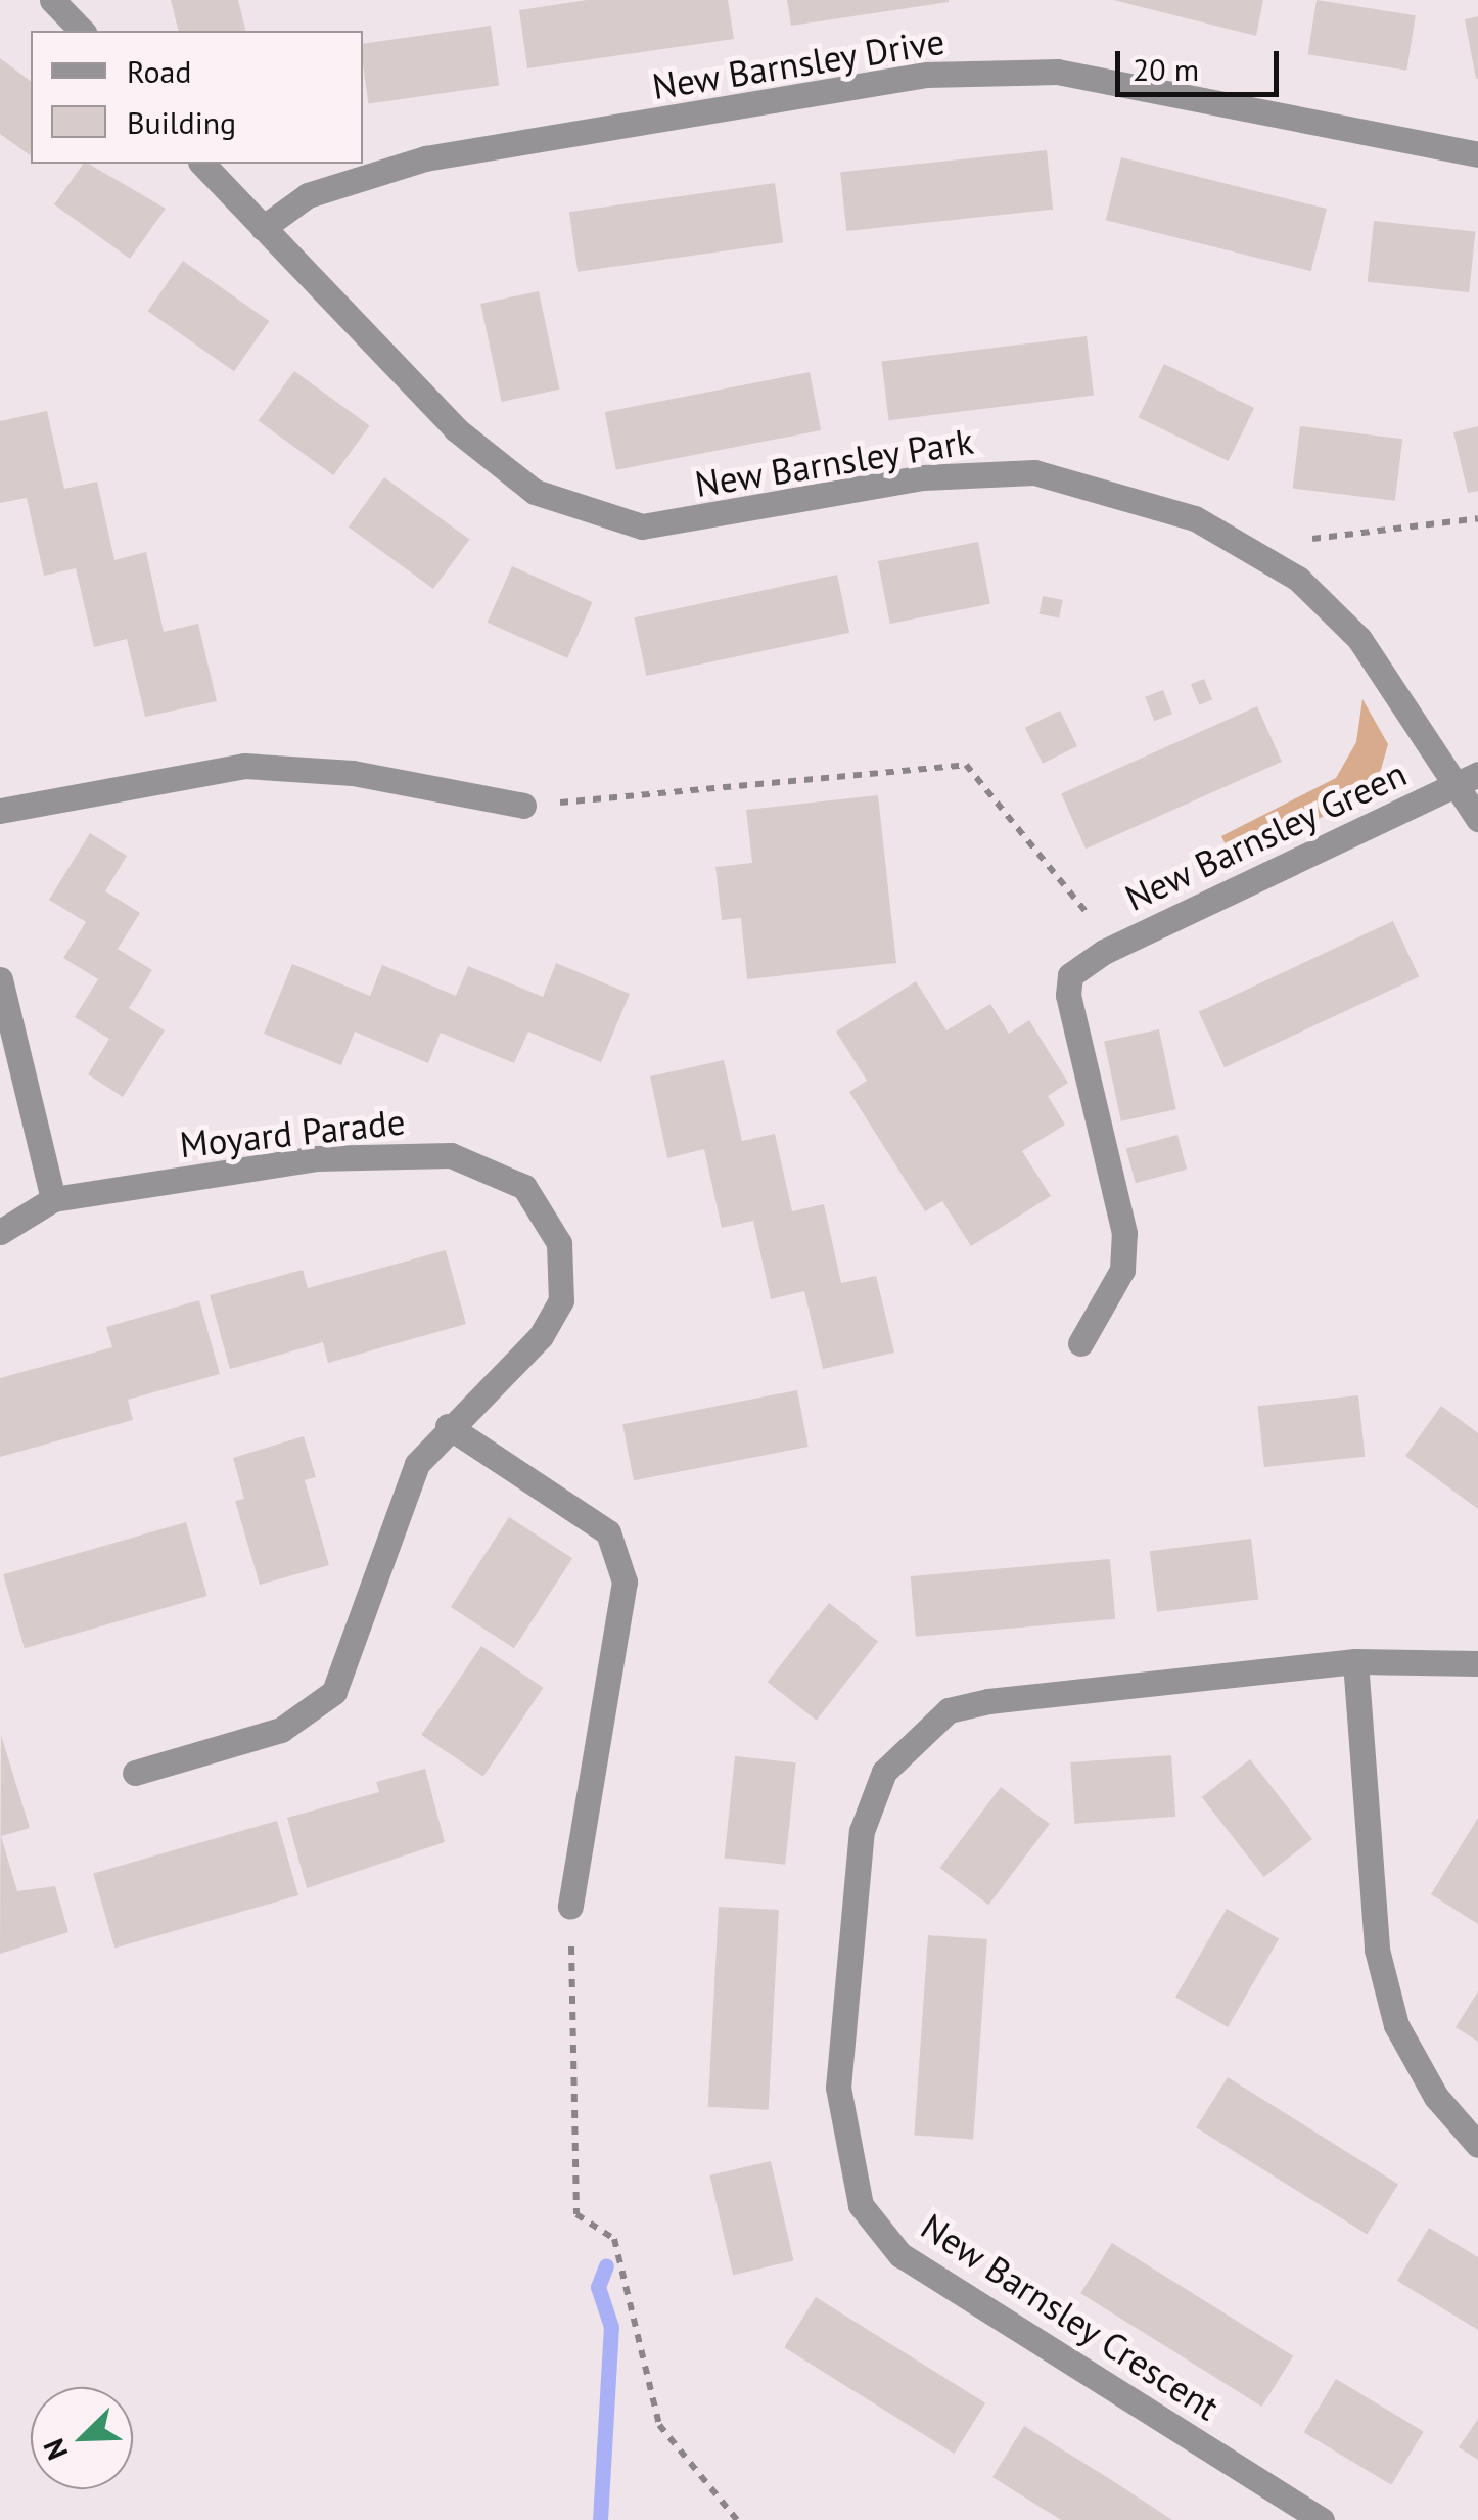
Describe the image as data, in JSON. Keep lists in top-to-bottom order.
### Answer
{
  "streets": {
    "street": [
      "New Barnsley Drive",
      "New Barnsley Park",
      "New Barnsley Green",
      "Moyard Parade",
      "New Barnsley Crescent"
    ]
  },
  "crossings": [
    ["New Barnsley Drive", "New Barnsley Park"],
    ["New Barnsley Park", "New Barnsley Green"]
  ],
  "legend": ["Road", "Building"],
  "scale_bar": "20 m",
  "north": "bottom left"
}
